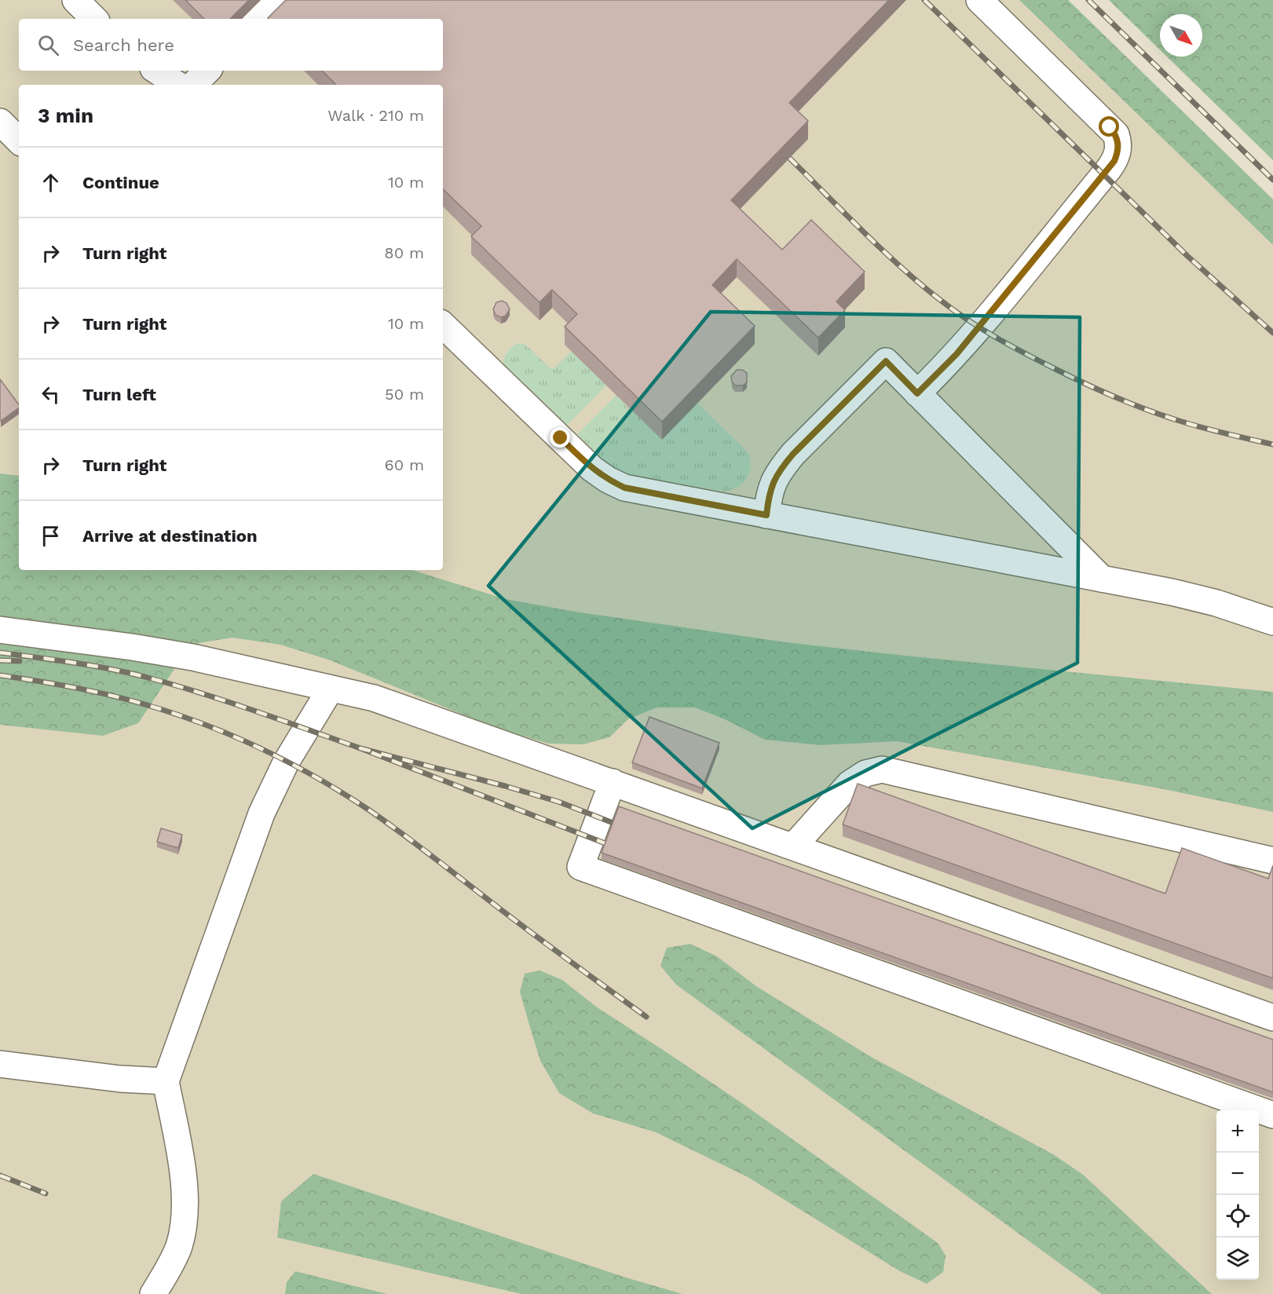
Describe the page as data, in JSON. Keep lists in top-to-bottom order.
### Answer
{
  "north": "bottom right",
  "page": {
    "search": "Search here",
    "heading": ["3 min", "Walk · 210 m"],
    "list": [
      ["Continue", "10 m"],
      ["Turn right", "80 m"],
      ["Turn right", "10 m"],
      ["Turn left", "50 m"],
      ["Turn right", "60 m"],
      "Arrive at destination"
    ],
    "map_buttons": ["+", "−"]
  }
}
